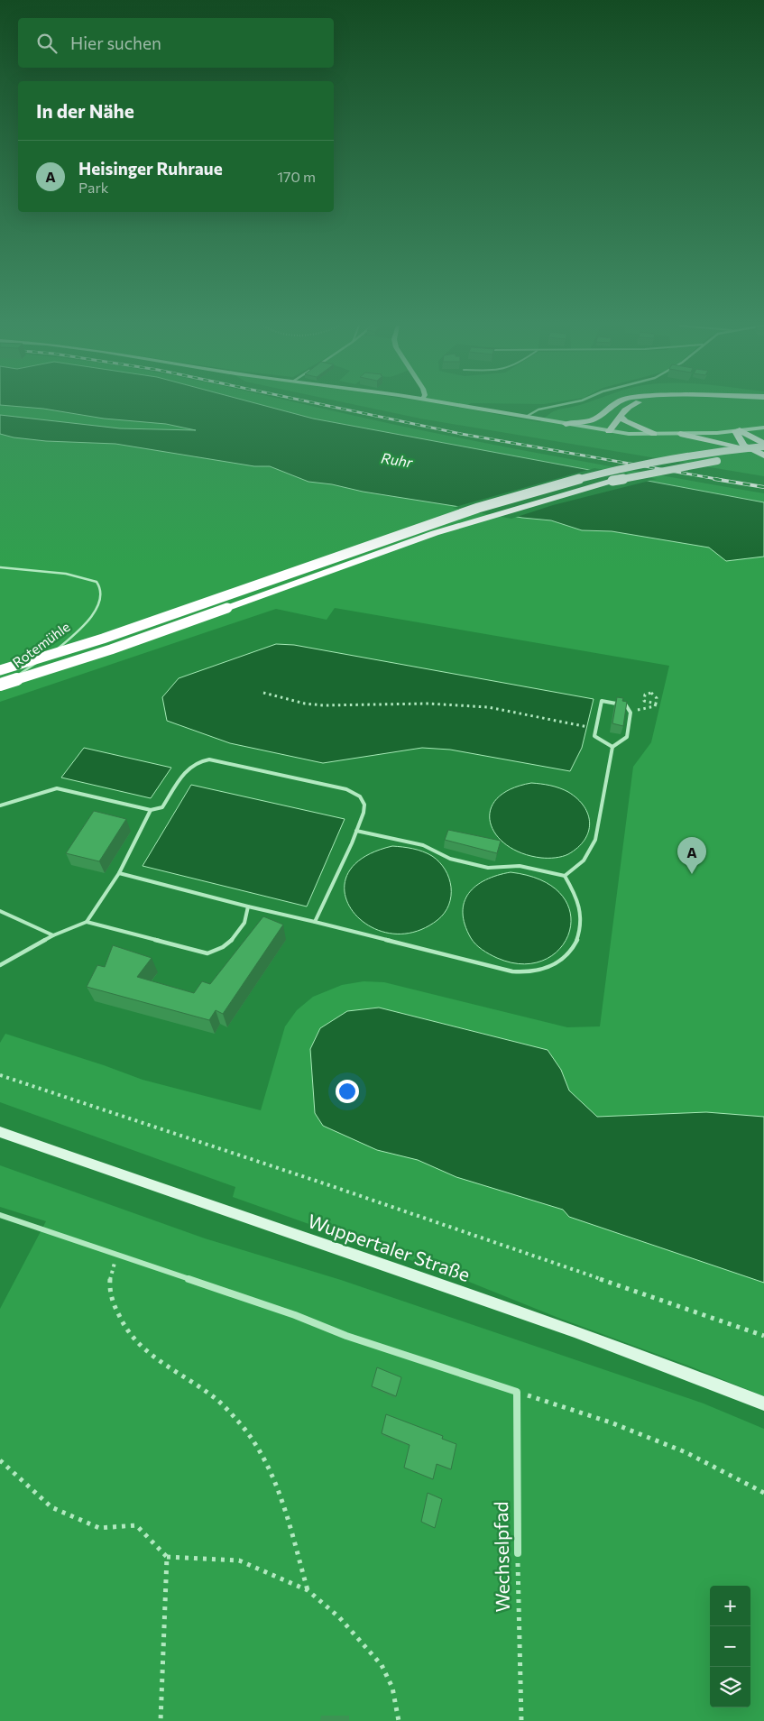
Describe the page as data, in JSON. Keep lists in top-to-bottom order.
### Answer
{
  "streets": {
    "main road": ["Wuppertaler Straße"],
    "street": ["Wechselpfad"],
    "lane": ["Rotemühle"]
  },
  "water": ["Ruhr"],
  "page": {
    "search": "Hier suchen",
    "heading": "In der Nähe",
    "list": [
      {
        "mark": "A",
        "name": "Heisinger Ruhraue",
        "note": "Park",
        "value": "170 m"
      }
    ],
    "pins": "A",
    "map_buttons": ["+", "−"]
  }
}
